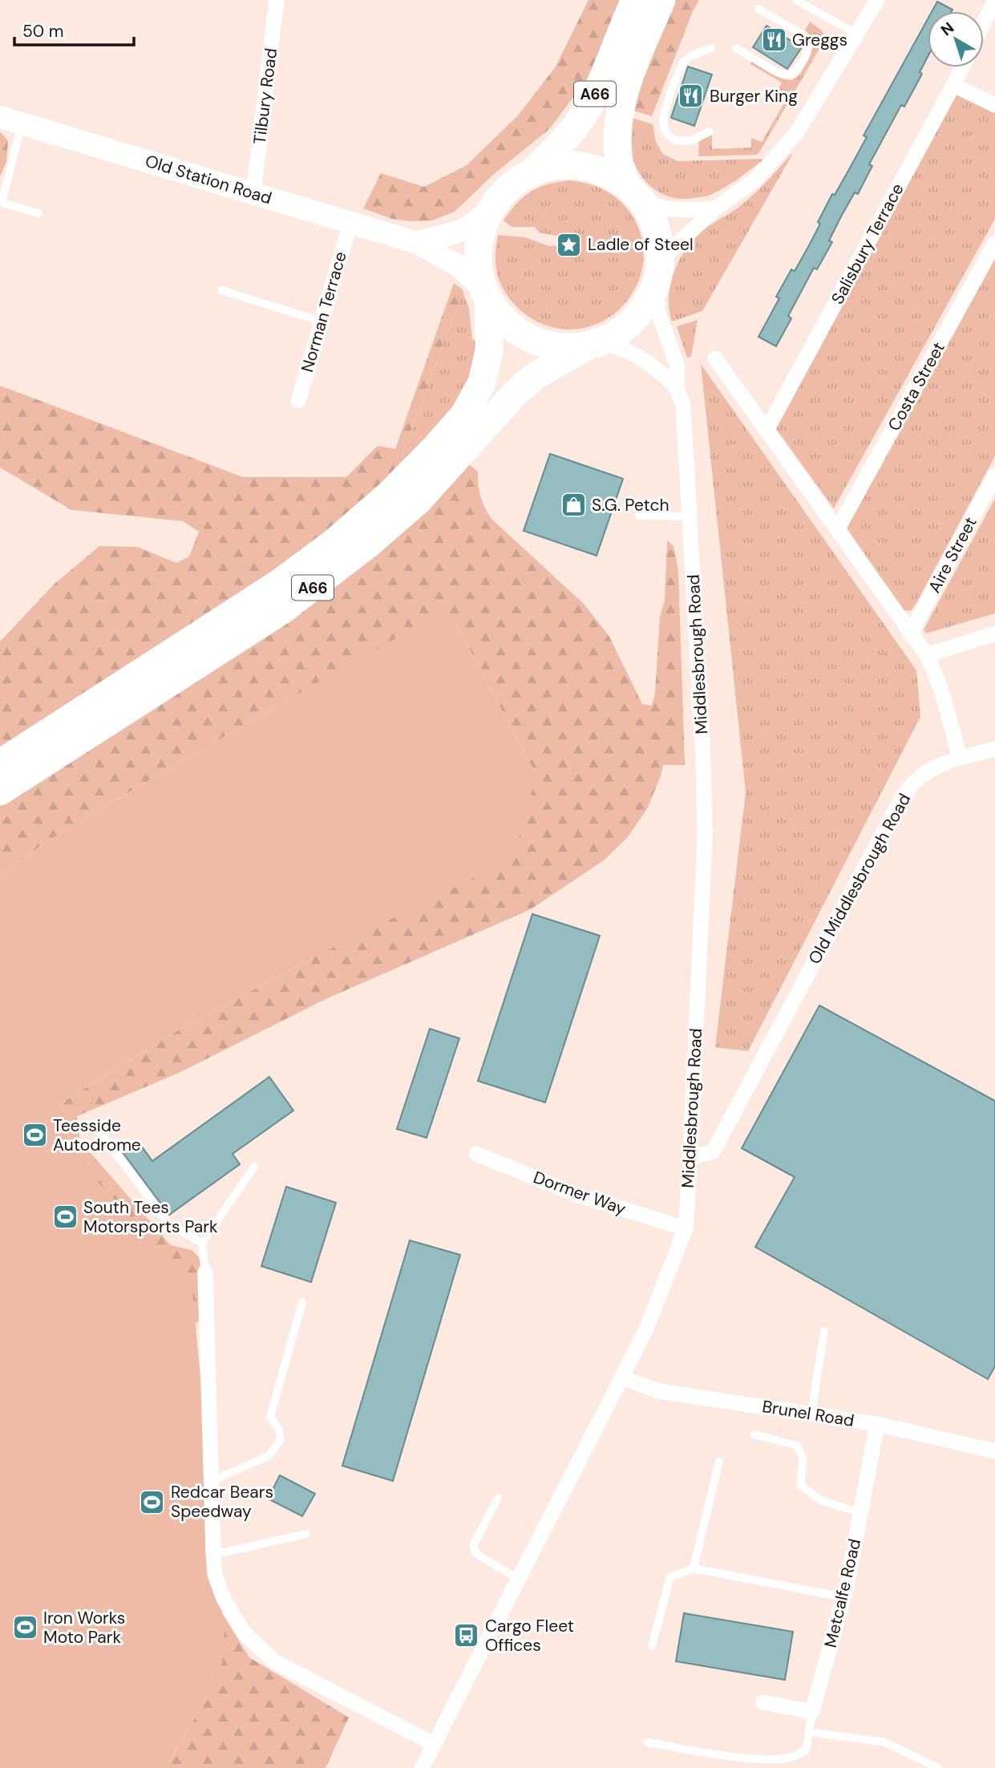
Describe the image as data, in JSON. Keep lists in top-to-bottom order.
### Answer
{
  "streets": {
    "highway": ["A66"],
    "main road": ["Old Station Road"],
    "street": [
      "Tilbury Road",
      "Salisbury Terrace",
      "Norman Terrace",
      "Costa Street",
      "Aire Street",
      "Middlesbrough Road",
      "Old Middlesbrough Road",
      "Dormer Way",
      "Brunel Road",
      "Metcalfe Road"
    ]
  },
  "crossings": [
    ["A66", "Old Station Road"],
    ["A66", "Middlesbrough Road"],
    ["Tilbury Road", "Old Station Road"],
    ["Old Station Road", "Norman Terrace"],
    ["Old Station Road", "Middlesbrough Road"],
    ["Middlesbrough Road", "Old Middlesbrough Road"],
    ["Middlesbrough Road", "Dormer Way"],
    ["Middlesbrough Road", "Brunel Road"],
    ["Brunel Road", "Metcalfe Road"]
  ],
  "places": {
    "restaurant": ["Greggs", "Burger King"],
    "place": ["Ladle of Steel"],
    "shop": ["S.G. Petch"],
    "sports": [
      "Teesside Autodrome",
      "South Tees Motorsports Park",
      "Redcar Bears Speedway",
      "Iron Works Moto Park"
    ],
    "bus stop": ["Cargo Fleet Offices"]
  },
  "scale_bar": "50 m",
  "north": "top left"
}
